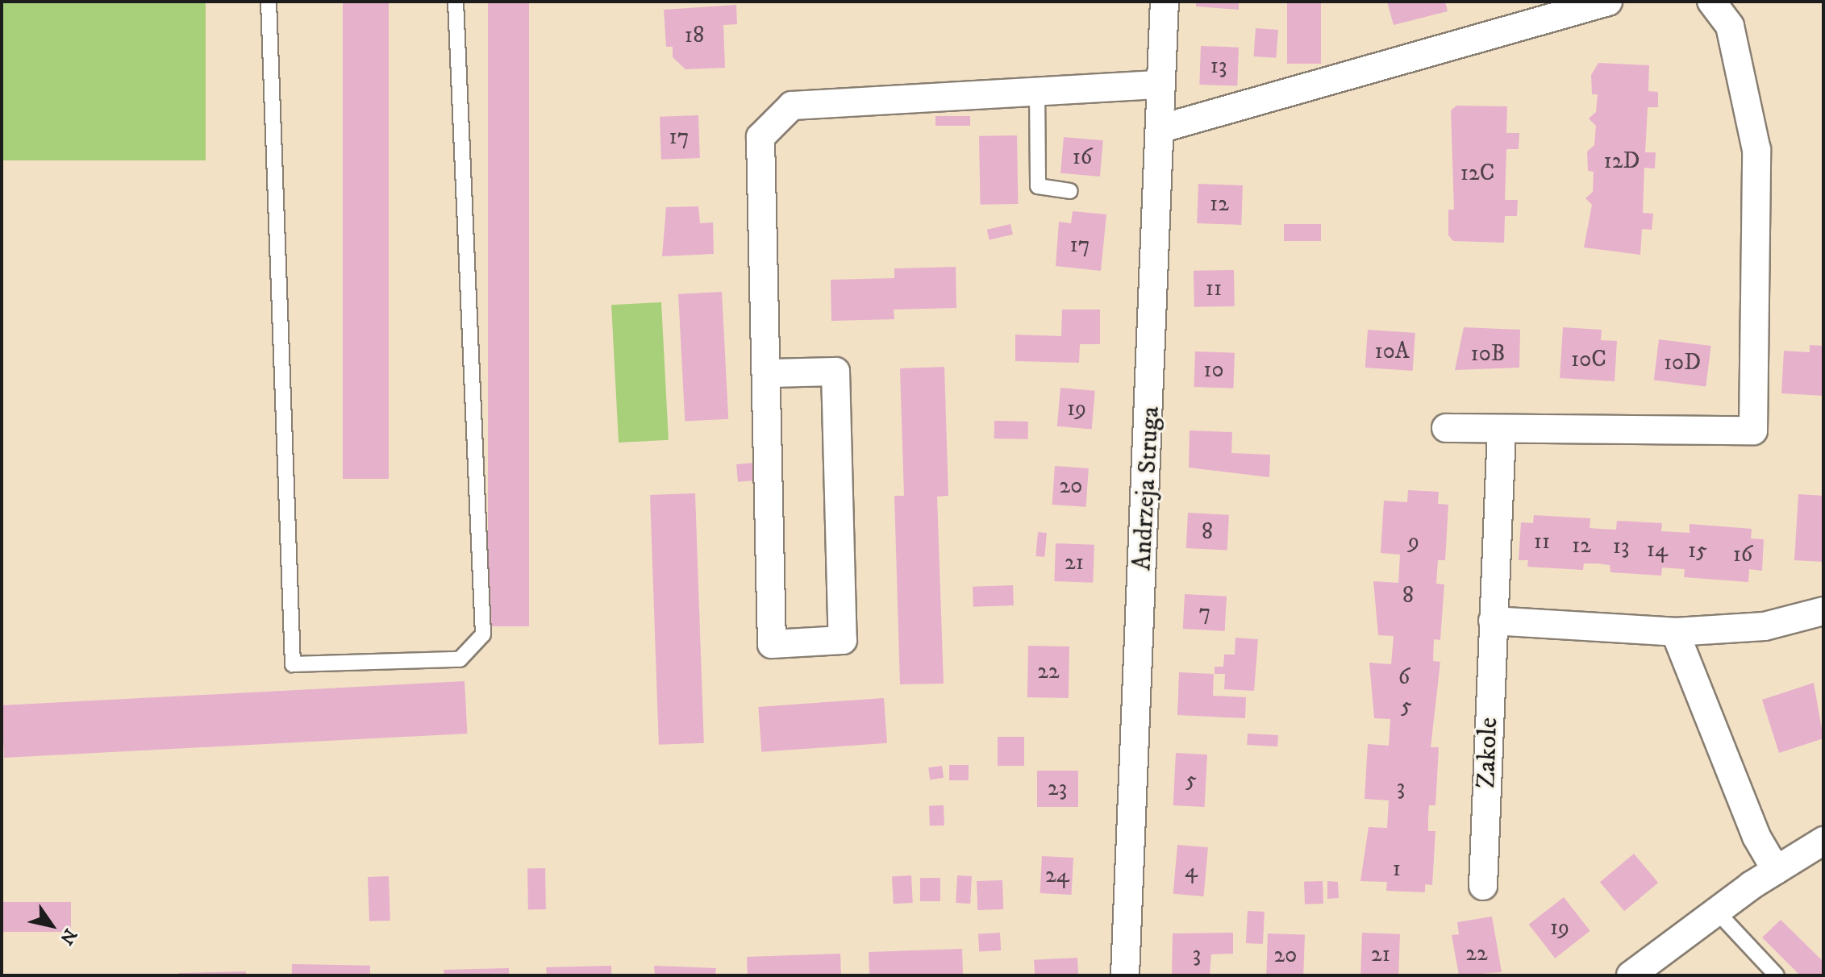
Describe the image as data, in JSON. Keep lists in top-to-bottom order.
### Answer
{
  "streets": {
    "street": ["Andrzeja Struga", "Zakole"]
  },
  "house_numbers": [
    "18",
    "13",
    "17",
    "16",
    "12D",
    "12C",
    "12",
    "17",
    "11",
    "10A",
    "10B",
    "10C",
    "10D",
    "10",
    "19",
    "20",
    "8",
    "9",
    "11",
    "12",
    "13",
    "14",
    "15",
    "16",
    "21",
    "8",
    "7",
    "22",
    "6",
    "5",
    "5",
    "3",
    "23",
    "1",
    "4",
    "24",
    "19",
    "22",
    "3",
    "21",
    "20"
  ],
  "north": "bottom right"
}
